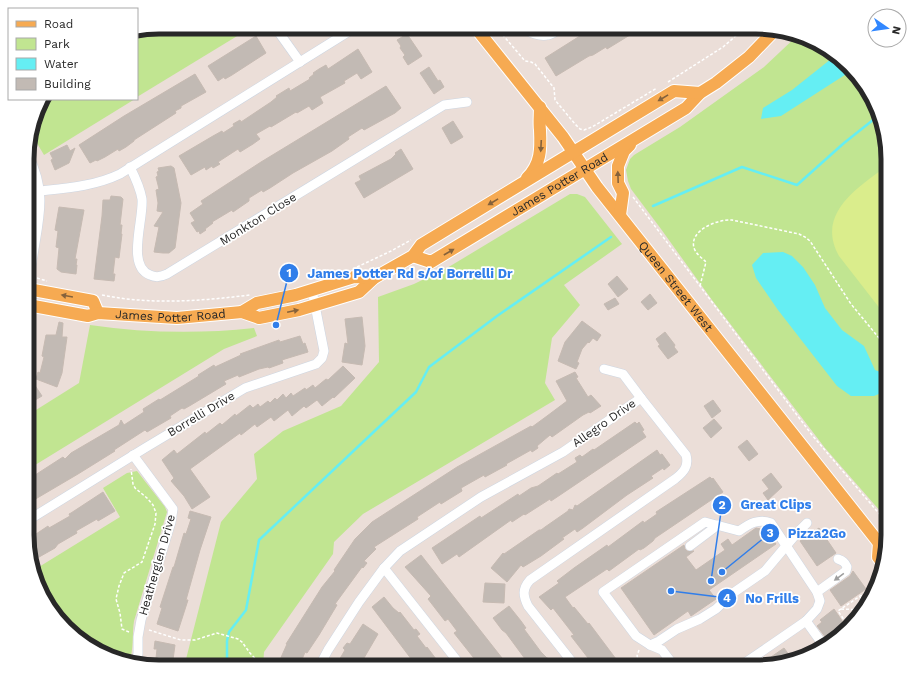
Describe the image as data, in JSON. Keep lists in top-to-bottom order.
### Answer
{
  "streets": {
    "main road": ["James Potter Road", "Queen Street West"],
    "street": [
      "Monkton Close",
      "Borrelli Drive",
      "Allegro Drive",
      "Heatherglen Drive"
    ]
  },
  "crossings": [
    ["James Potter Road", "Queen Street West"],
    ["James Potter Road", "Borrelli Drive"],
    ["Borrelli Drive", "Heatherglen Drive"]
  ],
  "places": [
    "James Potter Rd s/of Borrelli Dr",
    "Pizza2Go",
    "Great Clips",
    "No Frills"
  ],
  "legend": [
    "Road",
    "Park",
    "Water",
    "Building"
  ],
  "north": "right"
}
